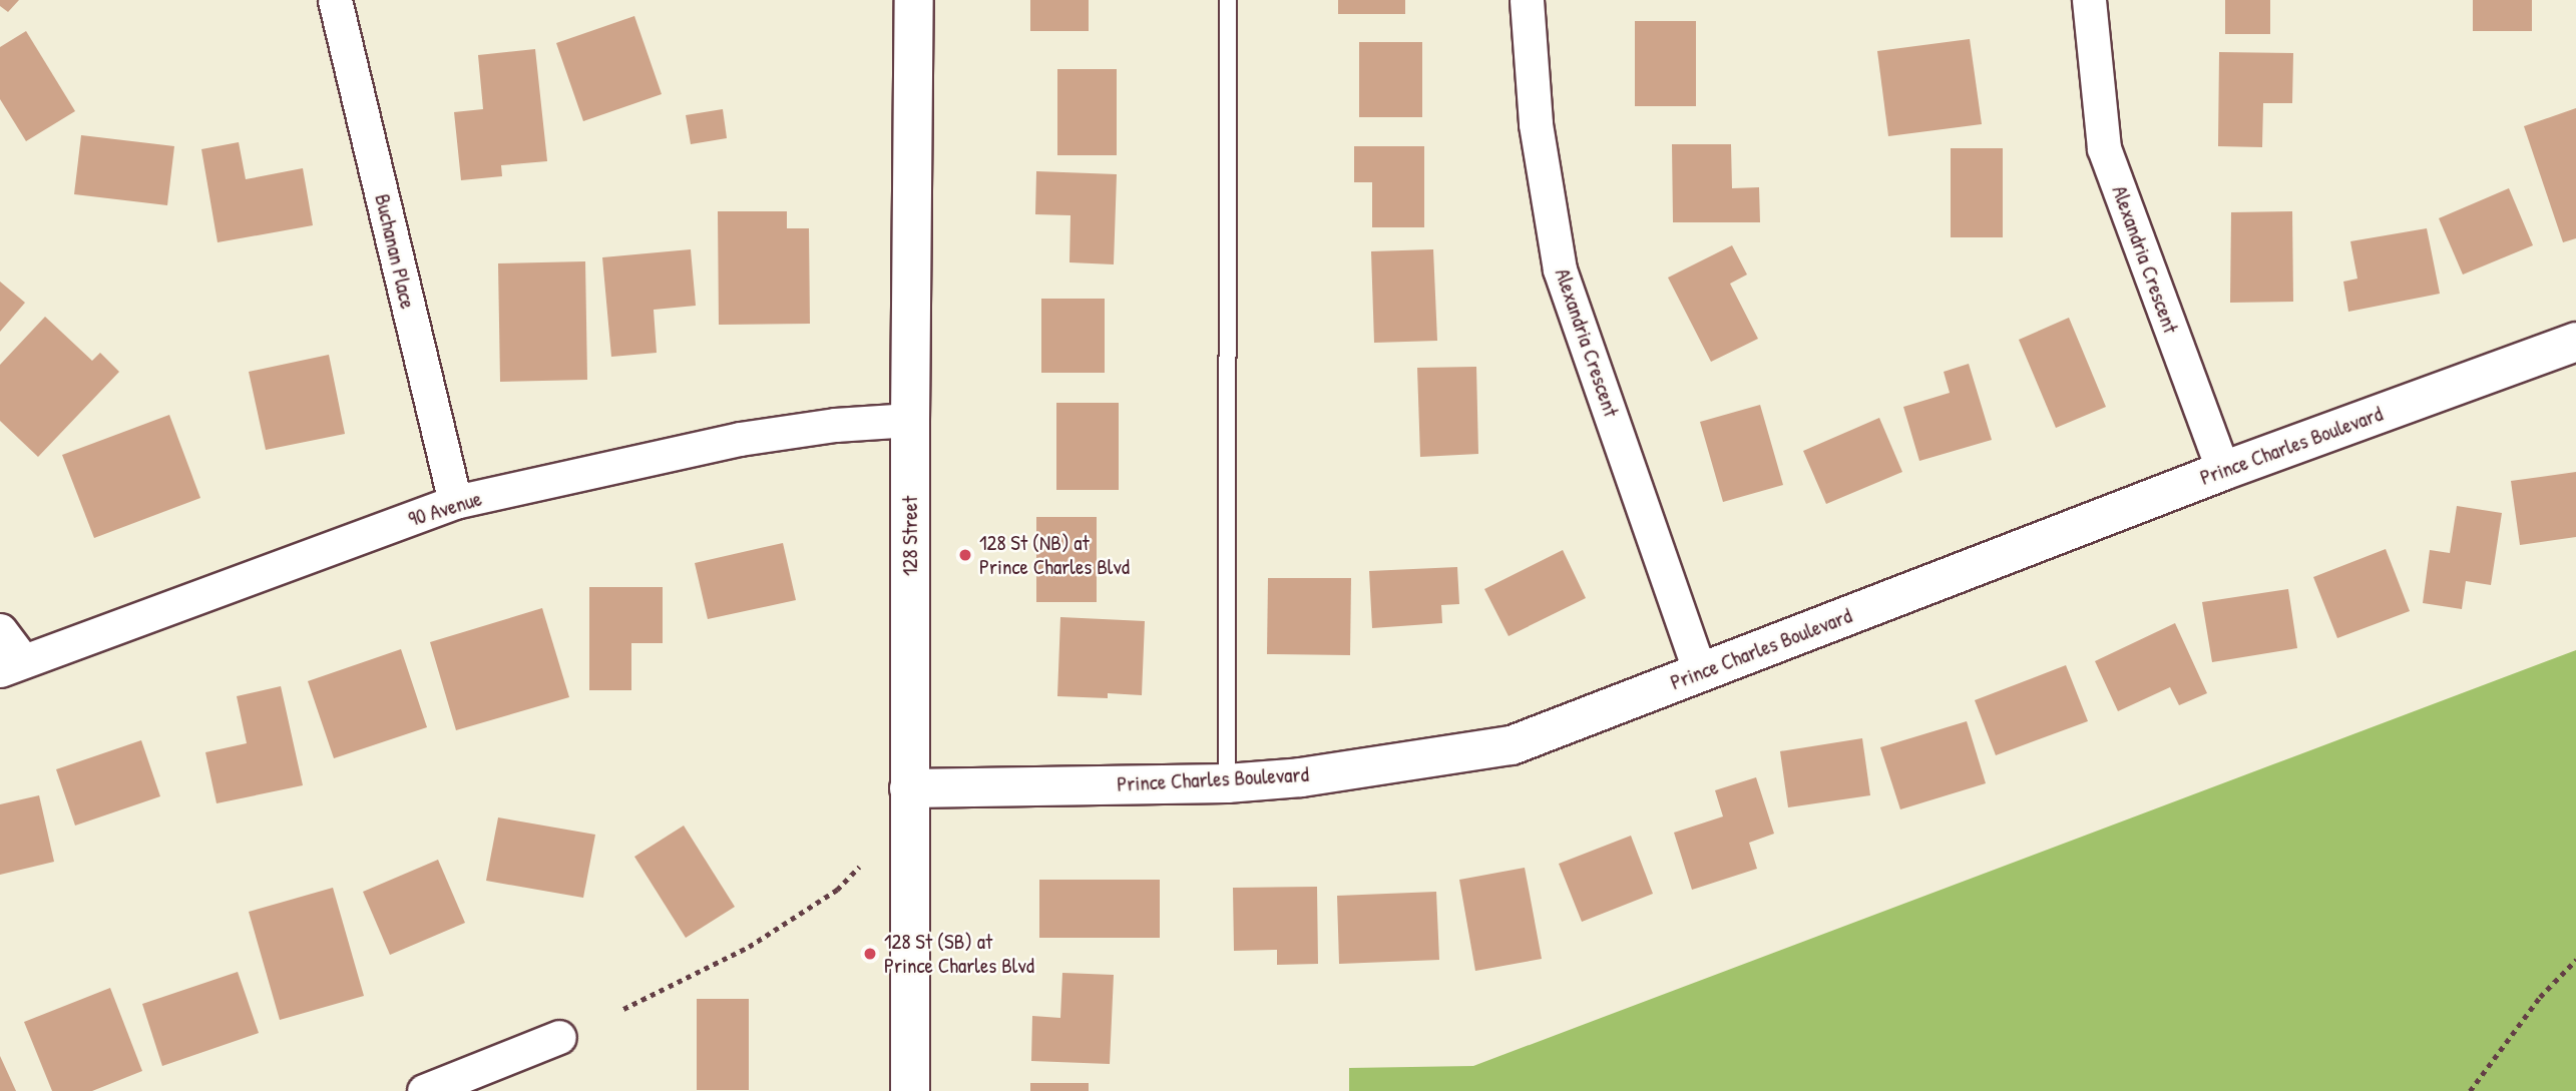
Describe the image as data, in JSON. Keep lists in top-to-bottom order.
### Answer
{
  "streets": {
    "street": [
      "Buchanan Place",
      "Alexandria Crescent",
      "Prince Charles Boulevard",
      "90 Avenue",
      "128 Street"
    ]
  },
  "crossings": [
    ["Buchanan Place", "90 Avenue"],
    ["Alexandria Crescent", "Prince Charles Boulevard"],
    ["Prince Charles Boulevard", "128 Street"],
    ["90 Avenue", "128 Street"]
  ],
  "places": ["128 St (NB) at Prince Charles Blvd", "128 St (SB) at Prince Charles Blvd"]
}
